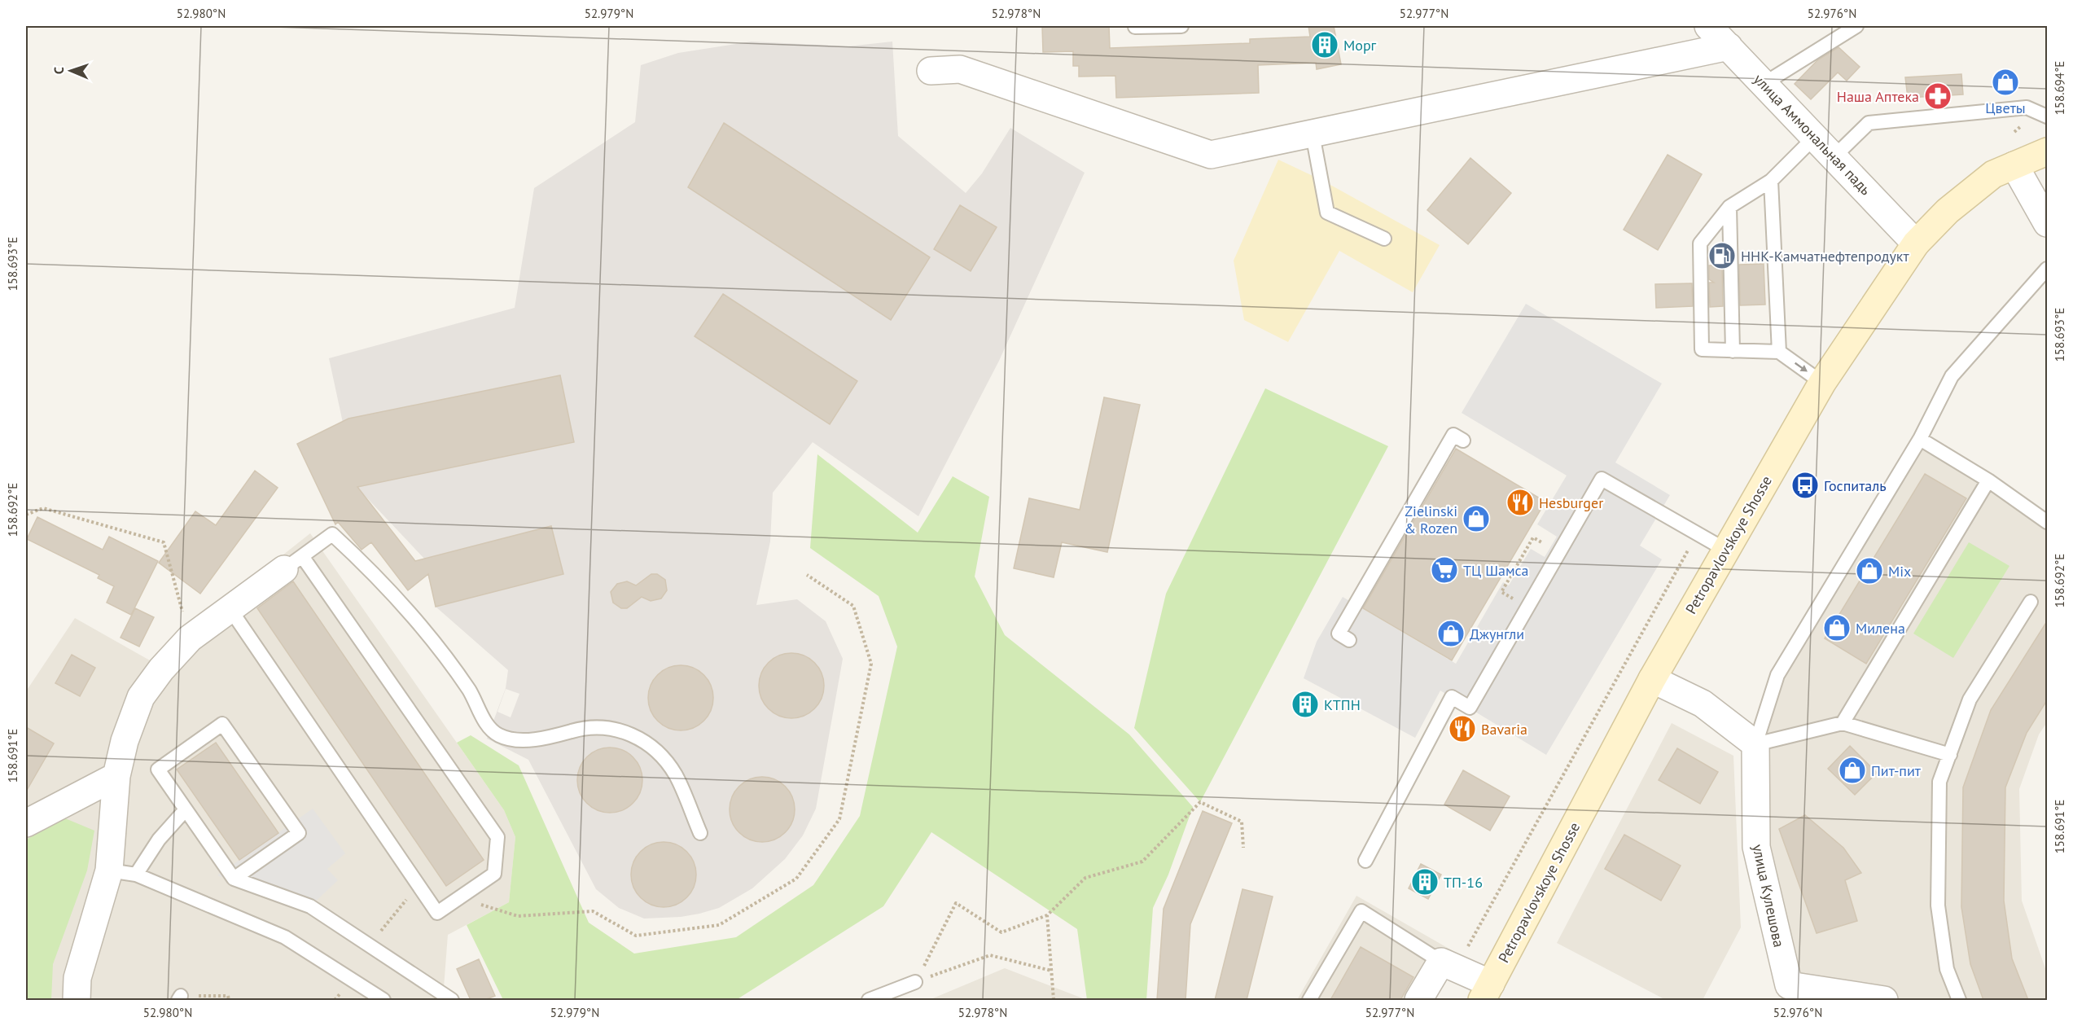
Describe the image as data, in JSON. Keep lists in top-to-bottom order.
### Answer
{
  "streets": {
    "main road": ["Petropavlovskoye Shosse"],
    "street": ["улица Аммональная падь", "улица Кулешова"]
  },
  "crossings": [
    ["улица Аммональная падь", "Petropavlovskoye Shosse"]
  ],
  "places": {
    "building": ["Морг", "КТПН", "ТП-16"],
    "shop": [
      "Цветы",
      "Zielinski & Rozen",
      "Mix",
      "Милена",
      "Джунгли",
      "Пит-пит"
    ],
    "pharmacy": ["Наша Аптека"],
    "fuel station": ["ННК-Камчатнефтепродукт"],
    "bus stop": ["Госпиталь"],
    "restaurant": ["Hesburger", "Bavaria"],
    "supermarket": ["ТЦ Шамса"]
  },
  "north": "left",
  "coordinates": [
    "52.980°N",
    "52.979°N",
    "52.978°N",
    "52.977°N",
    "52.976°N",
    "158.694°E",
    "158.693°E",
    "158.692°E",
    "158.691°E"
  ]
}
